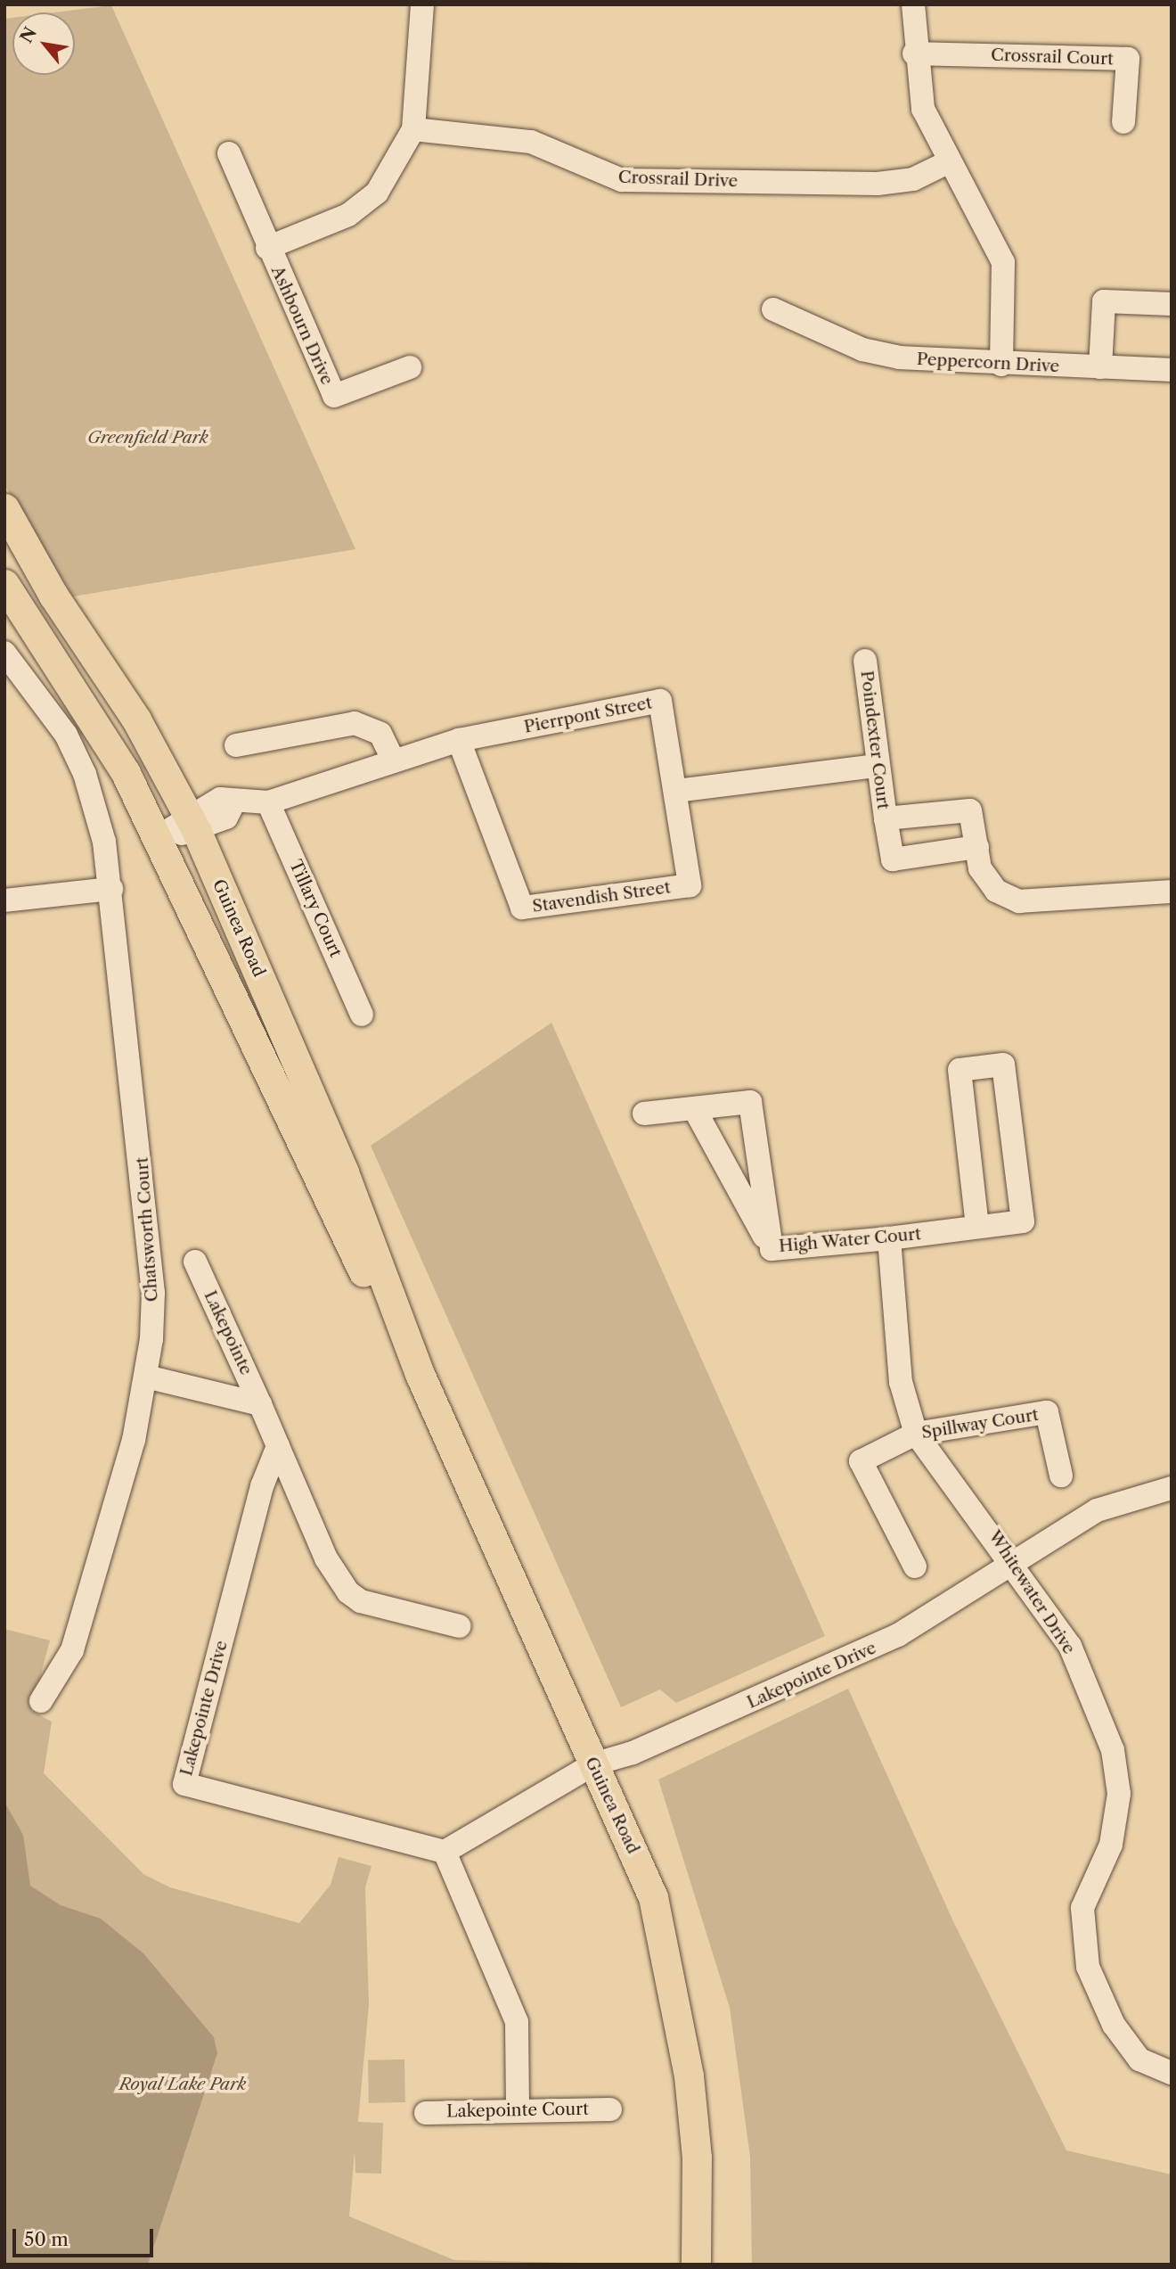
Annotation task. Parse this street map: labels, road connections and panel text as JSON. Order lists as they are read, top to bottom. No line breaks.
{"streets":{"main road":["Guinea Road"],"street":["Crossrail Court","Crossrail Drive","Ashbourn Drive","Peppercorn Drive","Pierrpont Street","Poindexter Court","Stavendish Street","Tillary Court","Chatsworth Court","High Water Court","Lakepointe","Spillway Court","Whitewater Drive","Lakepointe Drive","Lakepointe Court"]},"crossings":[["Crossrail Drive","Ashbourn Drive"],["Pierrpont Street","Stavendish Street"],["Pierrpont Street","Tillary Court"],["Pierrpont Street","Guinea Road"],["Guinea Road","Lakepointe Drive"],["High Water Court","Whitewater Drive"],["Spillway Court","Whitewater Drive"],["Whitewater Drive","Lakepointe Drive"]],"parks":["Greenfield Park","Royal Lake Park"],"scale_bar":"50 m","north":"top left"}
